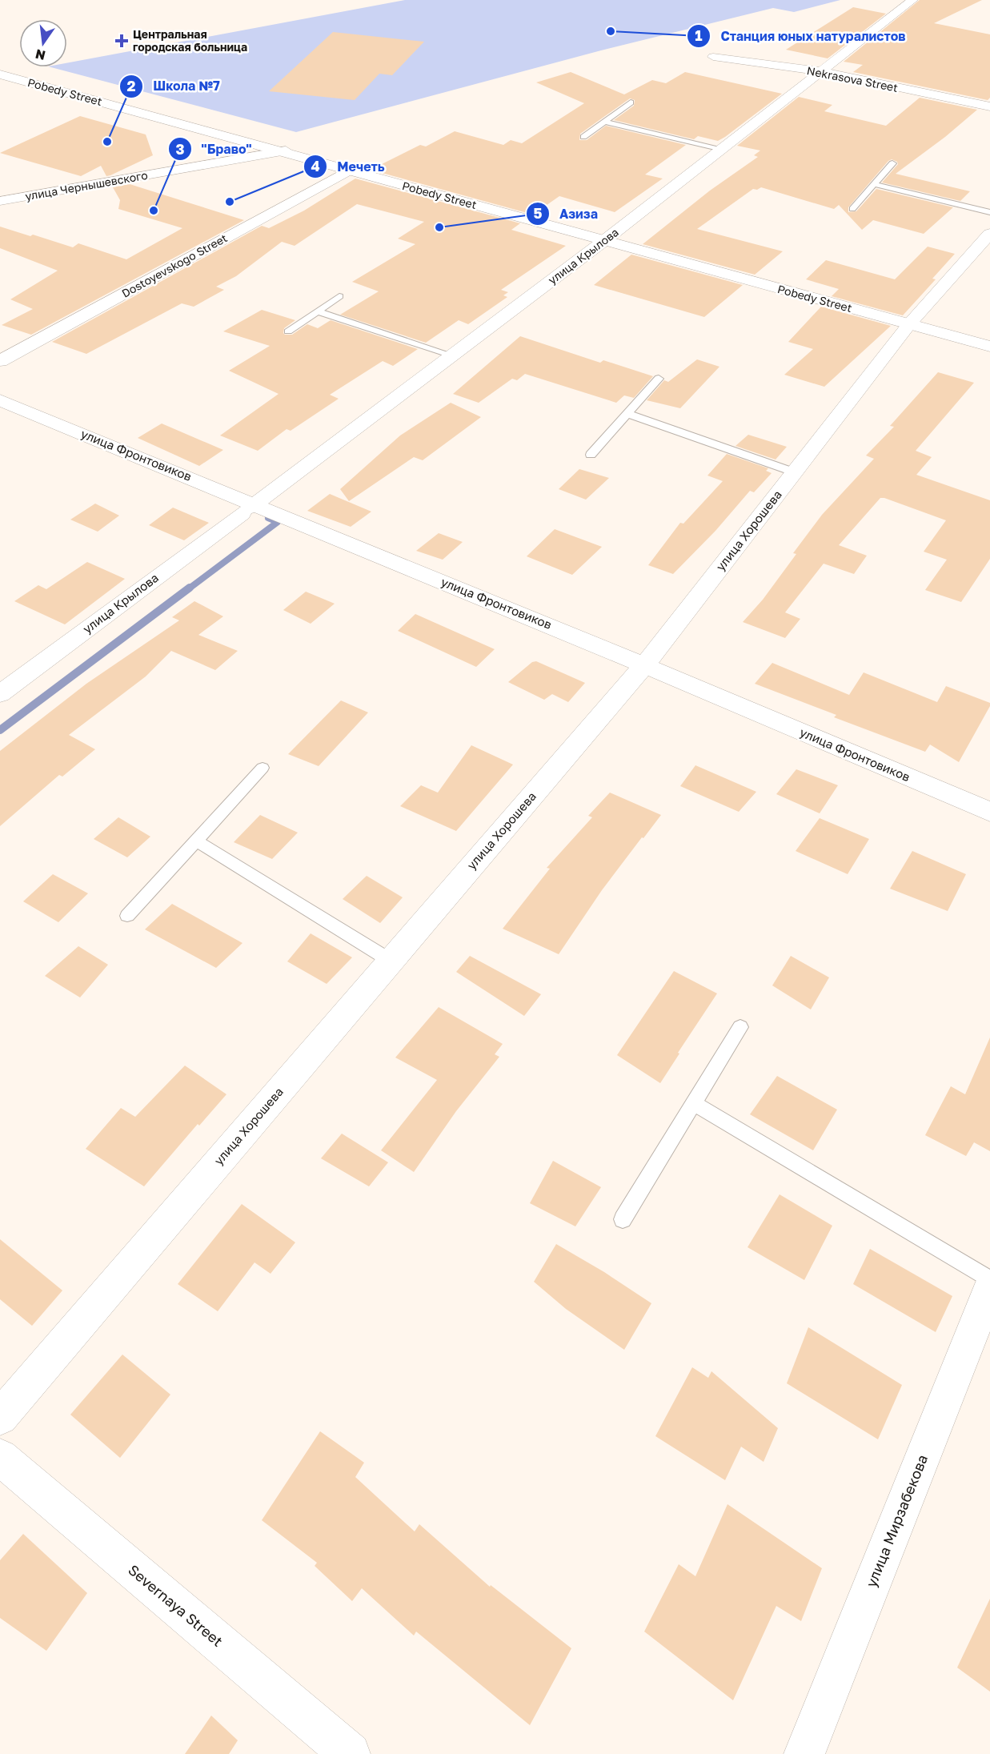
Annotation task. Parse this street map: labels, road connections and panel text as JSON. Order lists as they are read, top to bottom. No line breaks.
{"streets":{"street":["Nekrasova Street","Pobedy Street","улица Чернышевского","улица Крылова","Dostoyevskogo Street","улица Фронтовиков","улица Хорошева","улица Мирзабекова","Severnaya Street"]},"crossings":[["Nekrasova Street","улица Крылова"],["Pobedy Street","улица Чернышевского"],["Pobedy Street","улица Крылова"],["Pobedy Street","Dostoyevskogo Street"],["Pobedy Street","улица Хорошева"],["улица Крылова","улица Фронтовиков"],["улица Фронтовиков","улица Хорошева"]],"places":{"other":["Станция юных натуралистов","Школа №7","Мечеть","\"Браво\"","Азиза"],"health":["Центральная городская больница"]},"north":"bottom"}
